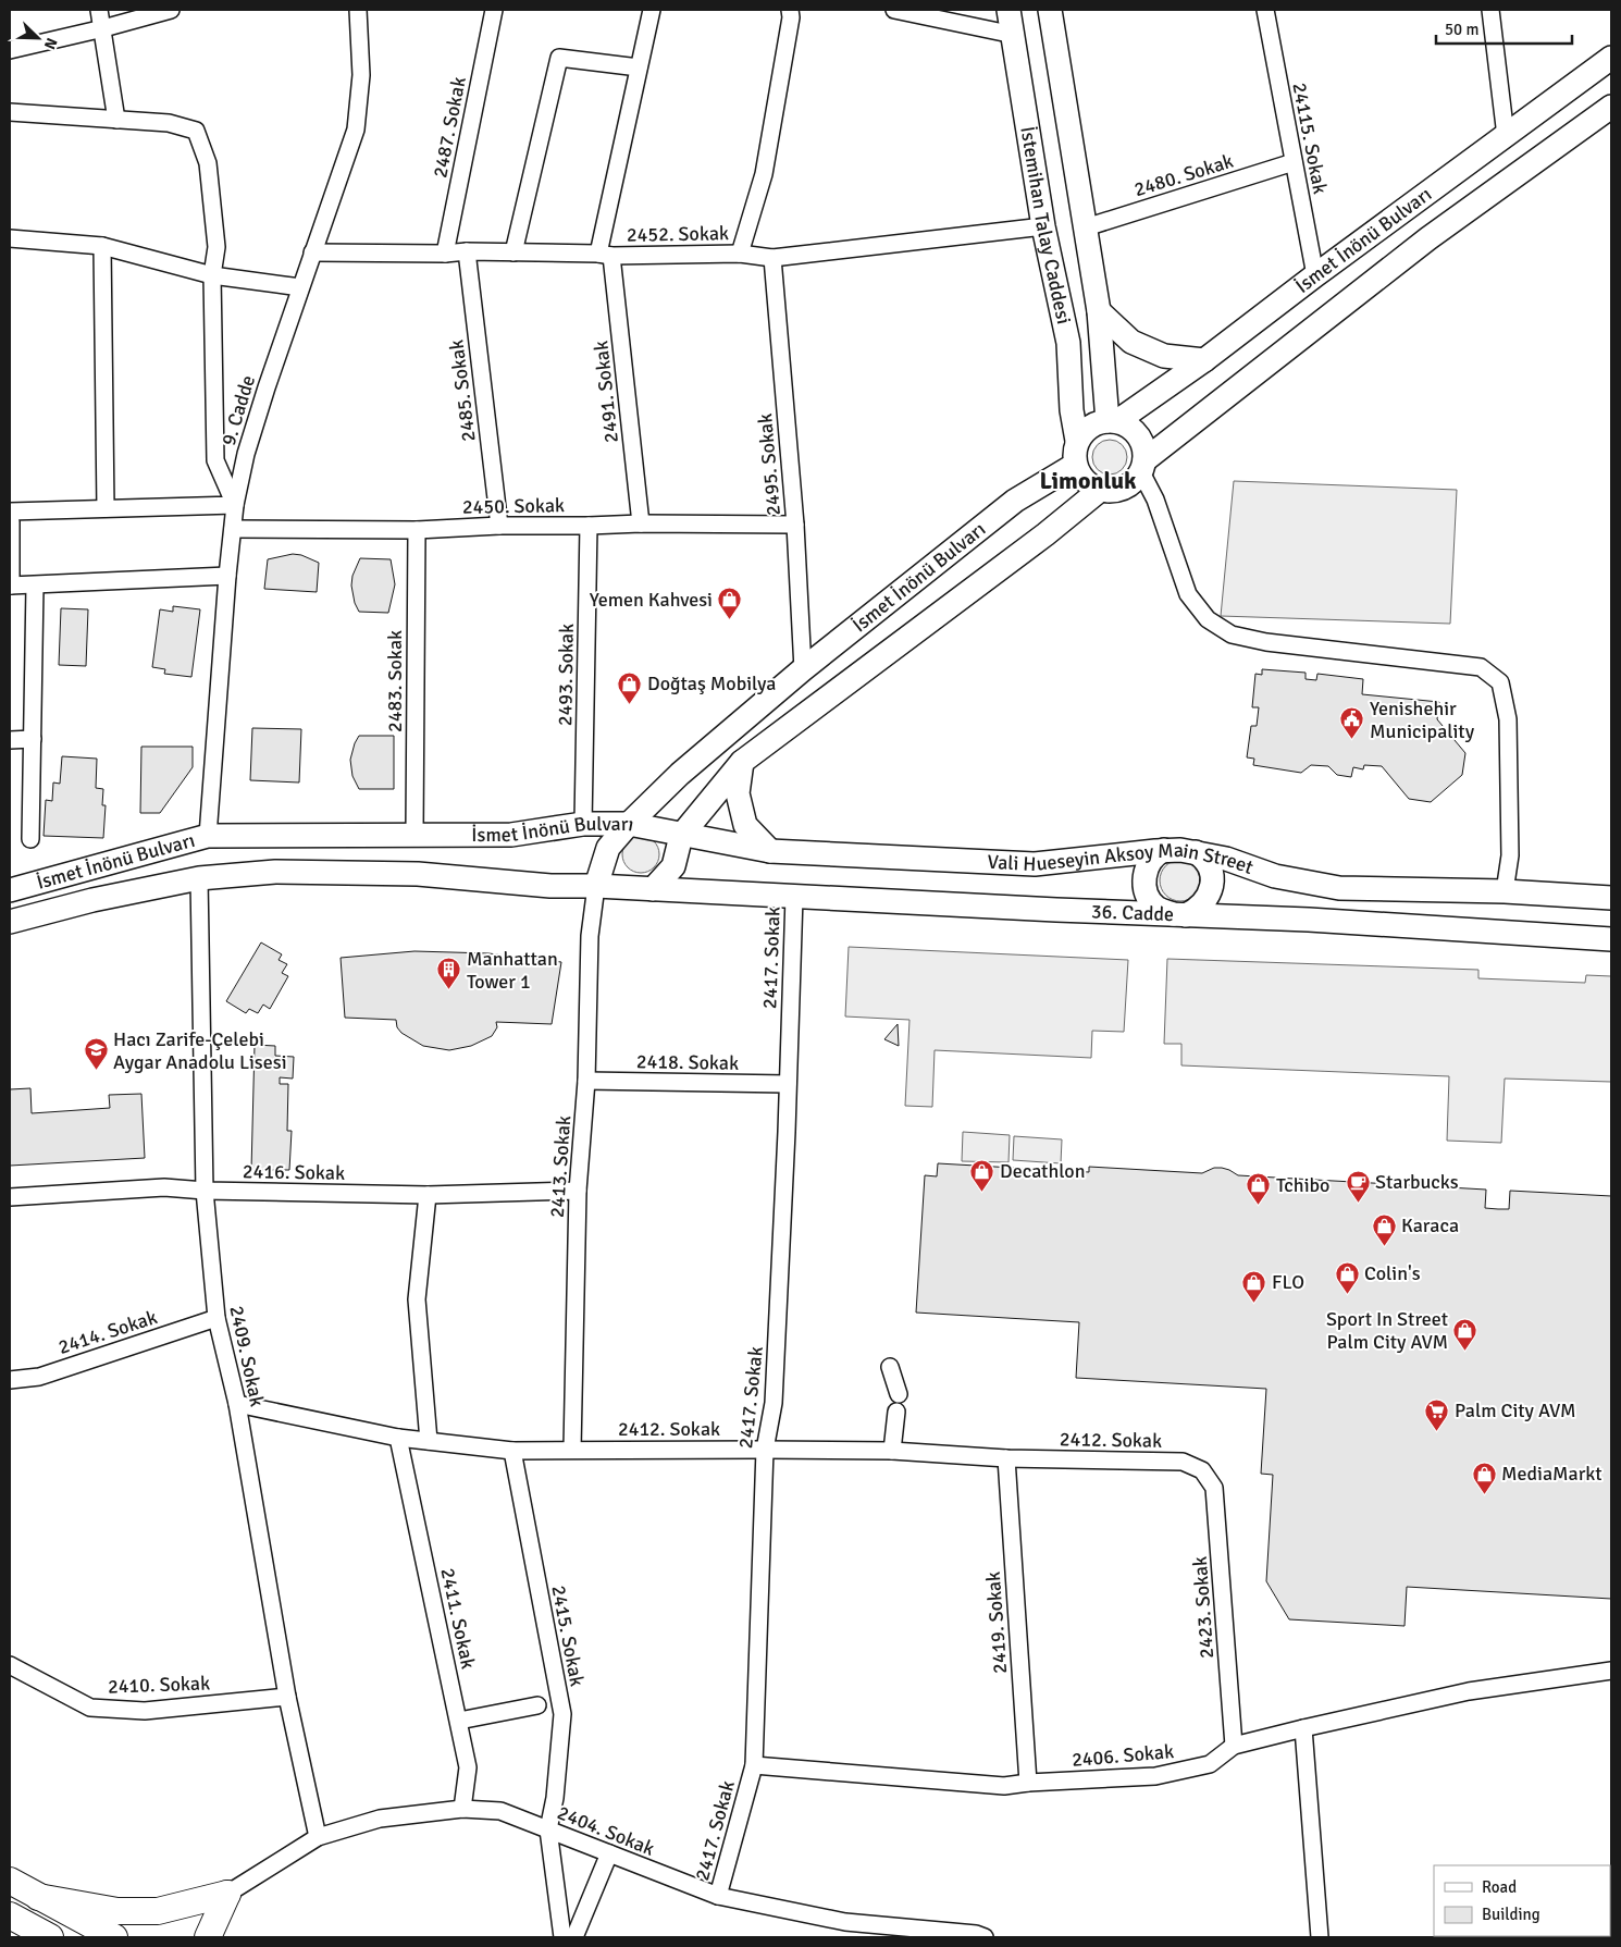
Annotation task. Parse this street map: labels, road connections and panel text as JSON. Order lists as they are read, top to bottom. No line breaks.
{"streets":{"main road":["İstemihan Talay Caddesi","İsmet İnönü Bulvarı","Vali Hueseyin Aksoy Main Street","36. Cadde"],"street":["2487. Sokak","24115. Sokak","2480. Sokak","2452. Sokak","2485. Sokak","2491. Sokak","9. Cadde","2495. Sokak","2450. Sokak","2493. Sokak","2483. Sokak","2417. Sokak","2418. Sokak","2413. Sokak","2416. Sokak","2414. Sokak","2409. Sokak","2412. Sokak","2423. Sokak","2411. Sokak","2419. Sokak","2415. Sokak","2410. Sokak","2406. Sokak","2404. Sokak"]},"crossings":[["2487. Sokak","2452. Sokak"],["24115. Sokak","2480. Sokak"],["24115. Sokak","İsmet İnönü Bulvarı"],["2480. Sokak","İstemihan Talay Caddesi"],["İstemihan Talay Caddesi","2452. Sokak"],["İstemihan Talay Caddesi","İsmet İnönü Bulvarı"],["2452. Sokak","2485. Sokak"],["2452. Sokak","2491. Sokak"],["2452. Sokak","9. Cadde"],["2452. Sokak","2495. Sokak"],["İsmet İnönü Bulvarı","9. Cadde"],["İsmet İnönü Bulvarı","2495. Sokak"],["İsmet İnönü Bulvarı","2493. Sokak"],["İsmet İnönü Bulvarı","2483. Sokak"],["İsmet İnönü Bulvarı","Vali Hueseyin Aksoy Main Street"],["İsmet İnönü Bulvarı","36. Cadde"],["İsmet İnönü Bulvarı","2413. Sokak"],["İsmet İnönü Bulvarı","2409. Sokak"],["2485. Sokak","2450. Sokak"],["2491. Sokak","2450. Sokak"],["9. Cadde","2450. Sokak"],["2495. Sokak","2450. Sokak"],["2450. Sokak","2493. Sokak"],["2450. Sokak","2483. Sokak"],["Vali Hueseyin Aksoy Main Street","36. Cadde"],["36. Cadde","2417. Sokak"],["2417. Sokak","2418. Sokak"],["2417. Sokak","2412. Sokak"],["2417. Sokak","2406. Sokak"],["2417. Sokak","2404. Sokak"],["2418. Sokak","2413. Sokak"],["2413. Sokak","2416. Sokak"],["2413. Sokak","2412. Sokak"],["2416. Sokak","2409. Sokak"],["2414. Sokak","2409. Sokak"],["2409. Sokak","2412. Sokak"],["2409. Sokak","2410. Sokak"],["2409. Sokak","2404. Sokak"],["2412. Sokak","2423. Sokak"],["2412. Sokak","2411. Sokak"],["2412. Sokak","2419. Sokak"],["2412. Sokak","2415. Sokak"],["2423. Sokak","2406. Sokak"],["2411. Sokak","2404. Sokak"],["2419. Sokak","2406. Sokak"],["2415. Sokak","2404. Sokak"]],"districts":["Limonluk"],"places":{"shop":["Yemen Kahvesi","Doğtaş Mobilya","Decathlon","Tchibo","Karaca","Colin's","FLO","Sport In Street Palm City AVM","MediaMarkt"],"public building":["Yenishehir Municipality"],"building":["Manhattan Tower 1"],"school or university":["Hacı Zarife-Çelebi Aygar Anadolu Lisesi"],"cafe":["Starbucks"],"supermarket":["Palm City AVM"]},"legend":["Road","Building"],"scale_bar":"50 m","north":"bottom right"}
